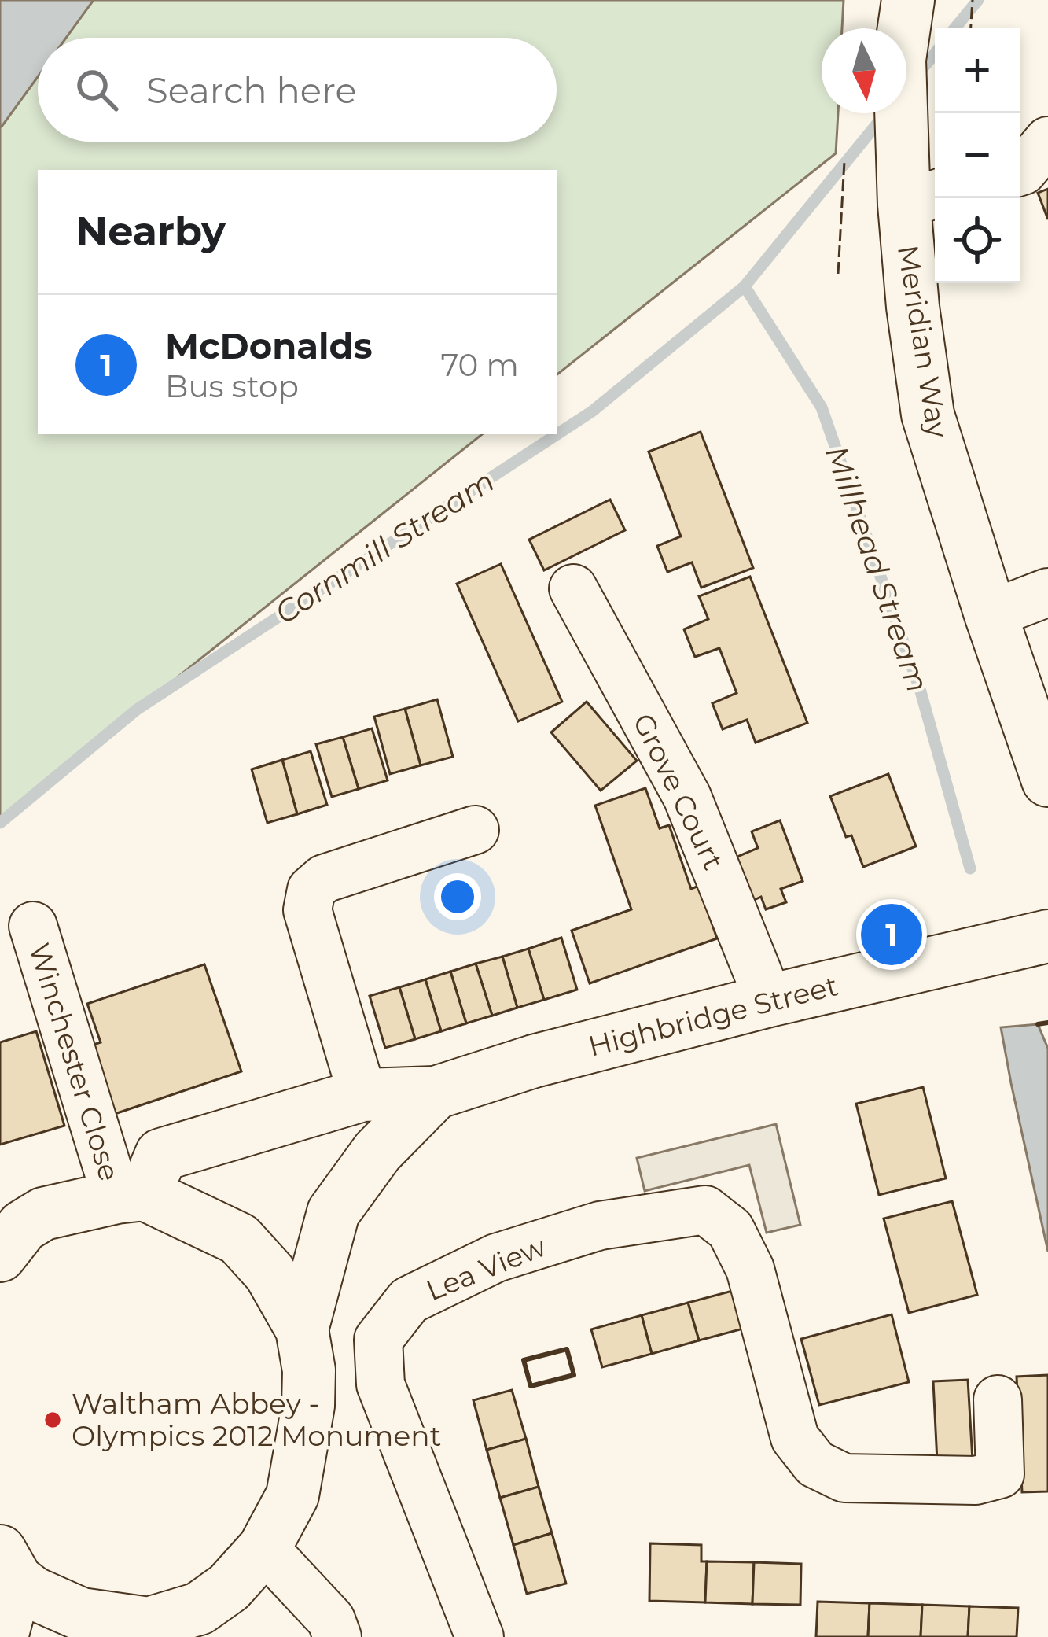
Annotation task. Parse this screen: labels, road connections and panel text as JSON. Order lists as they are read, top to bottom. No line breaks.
{"streets":{"main road":["Meridian Way","Highbridge Street"],"street":["Grove Court","Winchester Close","Lea View"]},"crossings":[["Grove Court","Highbridge Street"],["Highbridge Street","Winchester Close"]],"water":["Cornmill Stream","Millhead Stream"],"places":["Waltham Abbey - Olympics 2012 Monument"],"north":"bottom","page":{"map_buttons":["+","−"],"search":"Search here","heading":"Nearby","list":[{"mark":"1","name":"McDonalds","note":"Bus stop","value":"70 m"}],"pins":"1"}}
